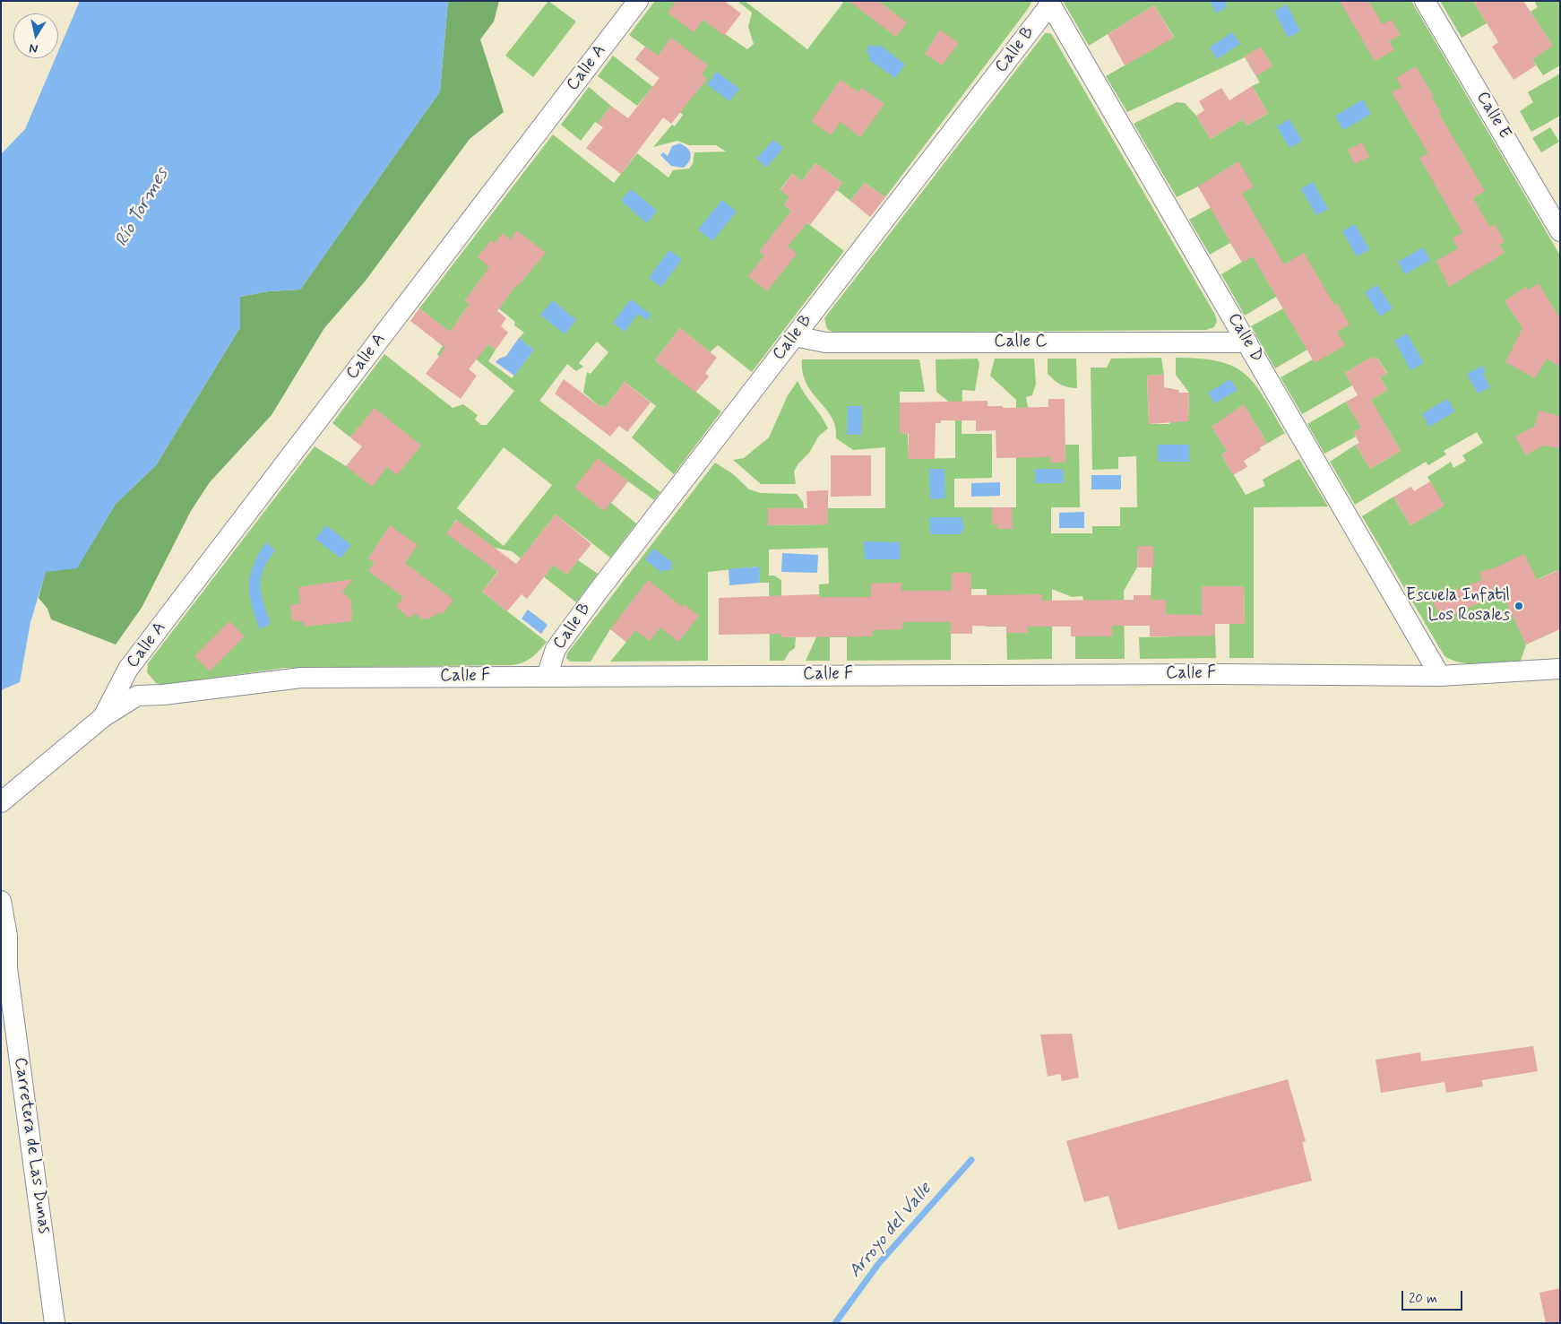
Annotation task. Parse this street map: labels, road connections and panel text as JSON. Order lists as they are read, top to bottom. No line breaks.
{"streets":{"street":["Calle B","Calle A","Calle E","Calle D","Calle C","Calle F","Carretera de Las Dunas"]},"crossings":[["Calle B","Calle D"],["Calle B","Calle C"],["Calle B","Calle F"],["Calle A","Calle F"],["Calle D","Calle C"],["Calle D","Calle F"]],"water":["Río Tormes","Arroyo del Valle"],"places":["Escuela Infatil Los Rosales"],"scale_bar":"20 m","north":"bottom"}
